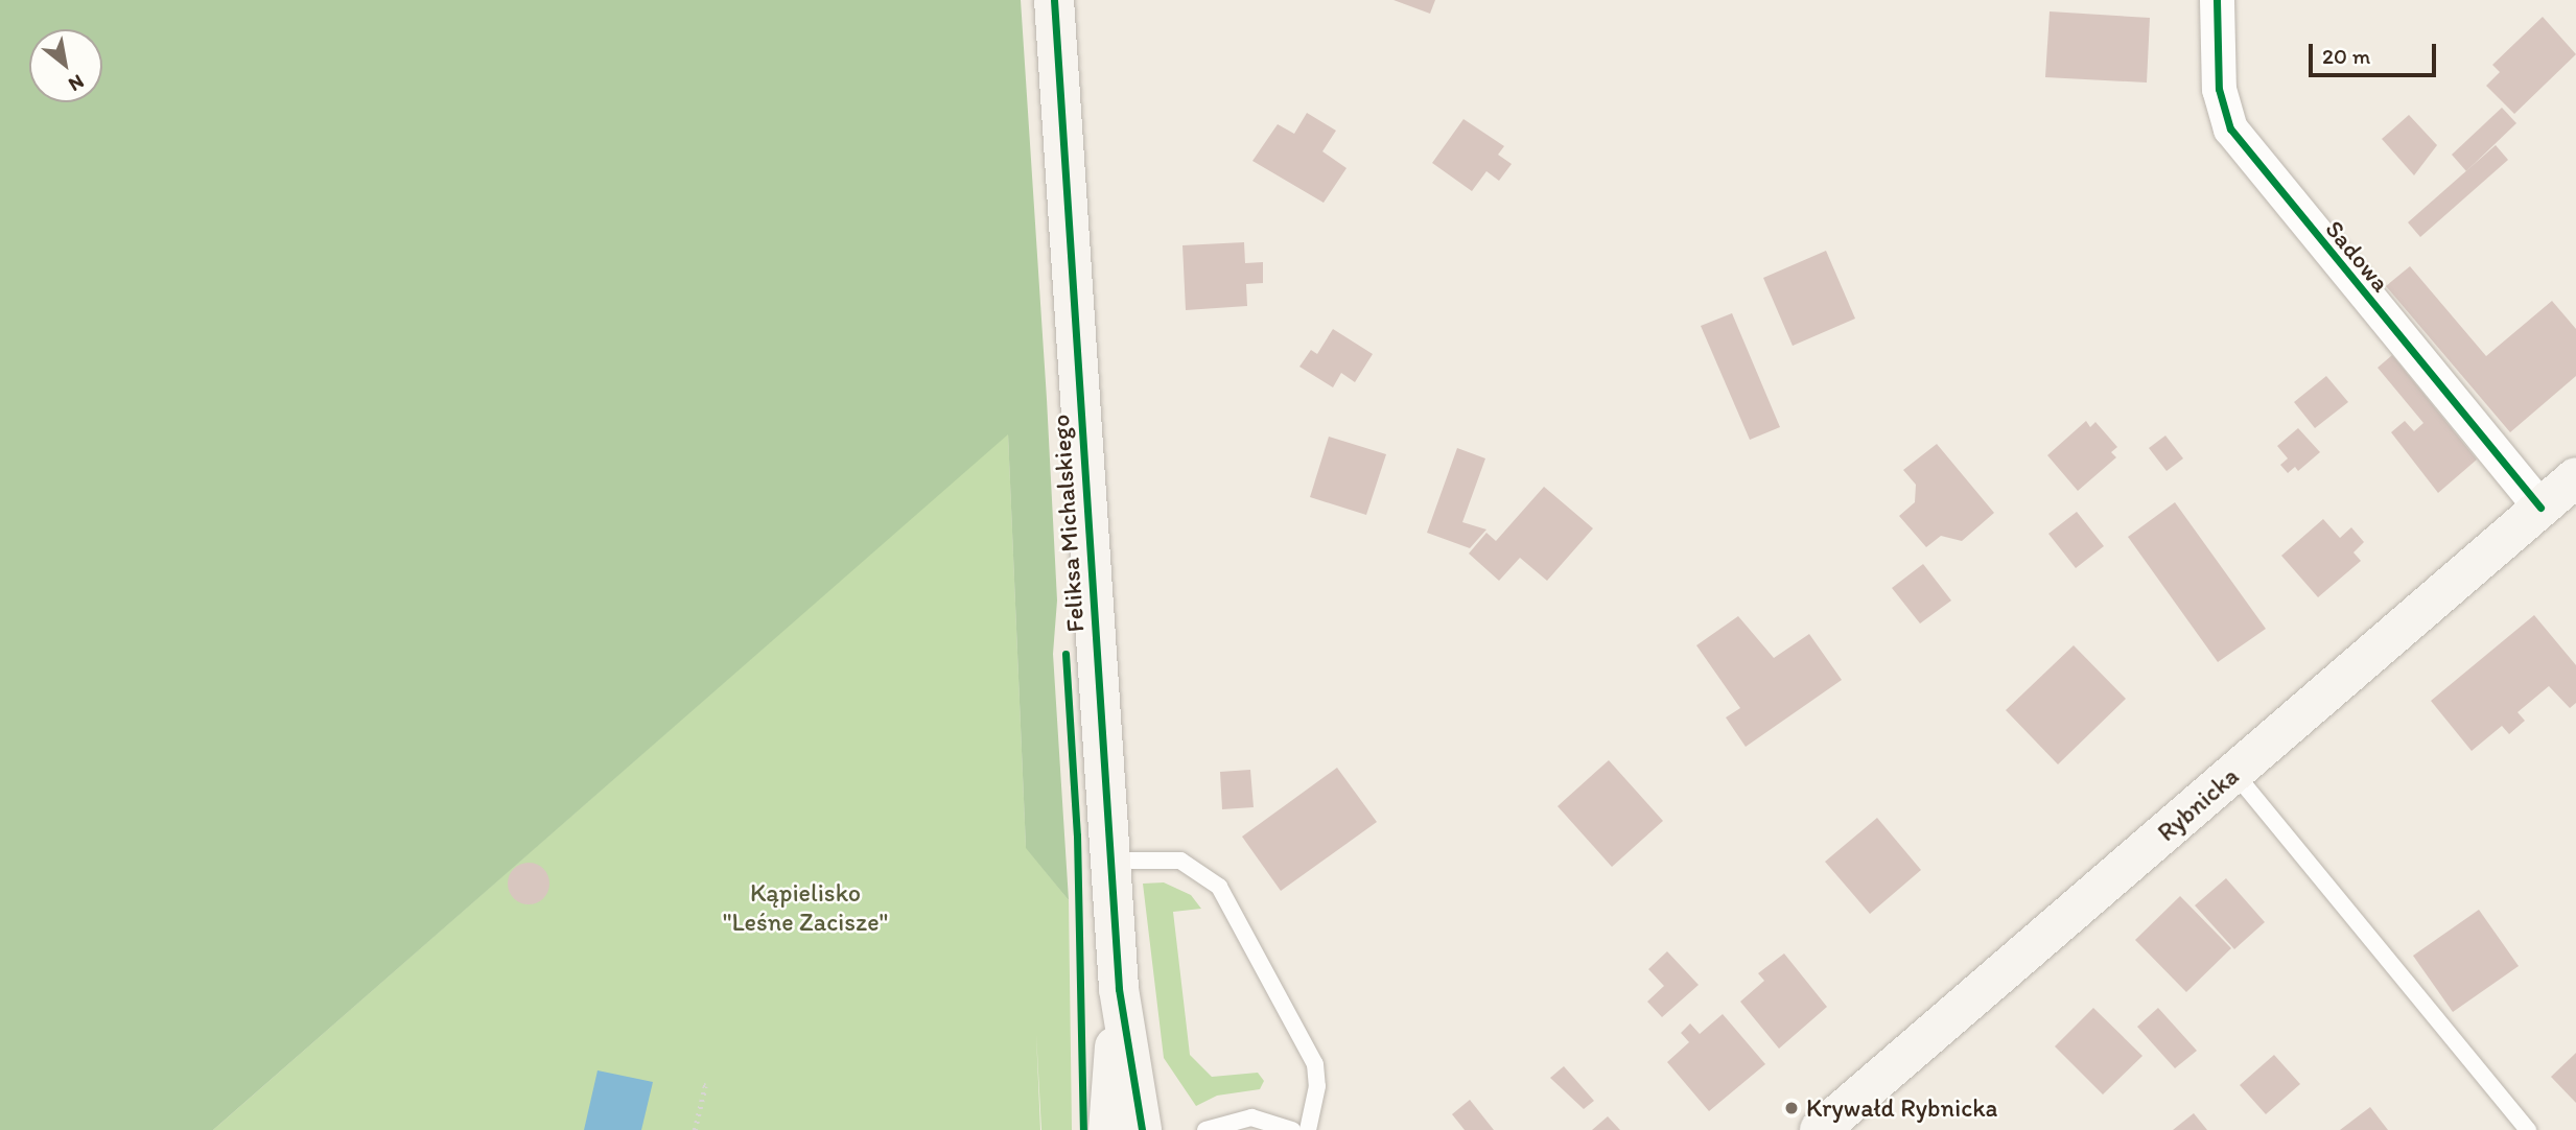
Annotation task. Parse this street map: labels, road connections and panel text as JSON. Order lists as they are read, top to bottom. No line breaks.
{"streets":{"street":["Sadowa","Feliksa Michalskiego","Rybnicka"]},"crossings":[["Sadowa","Rybnicka"]],"parks":["Kąpielisko \"Leśne Zacisze\""],"places":["Krywałd Rybnicka"],"scale_bar":"20 m","north":"bottom right"}
